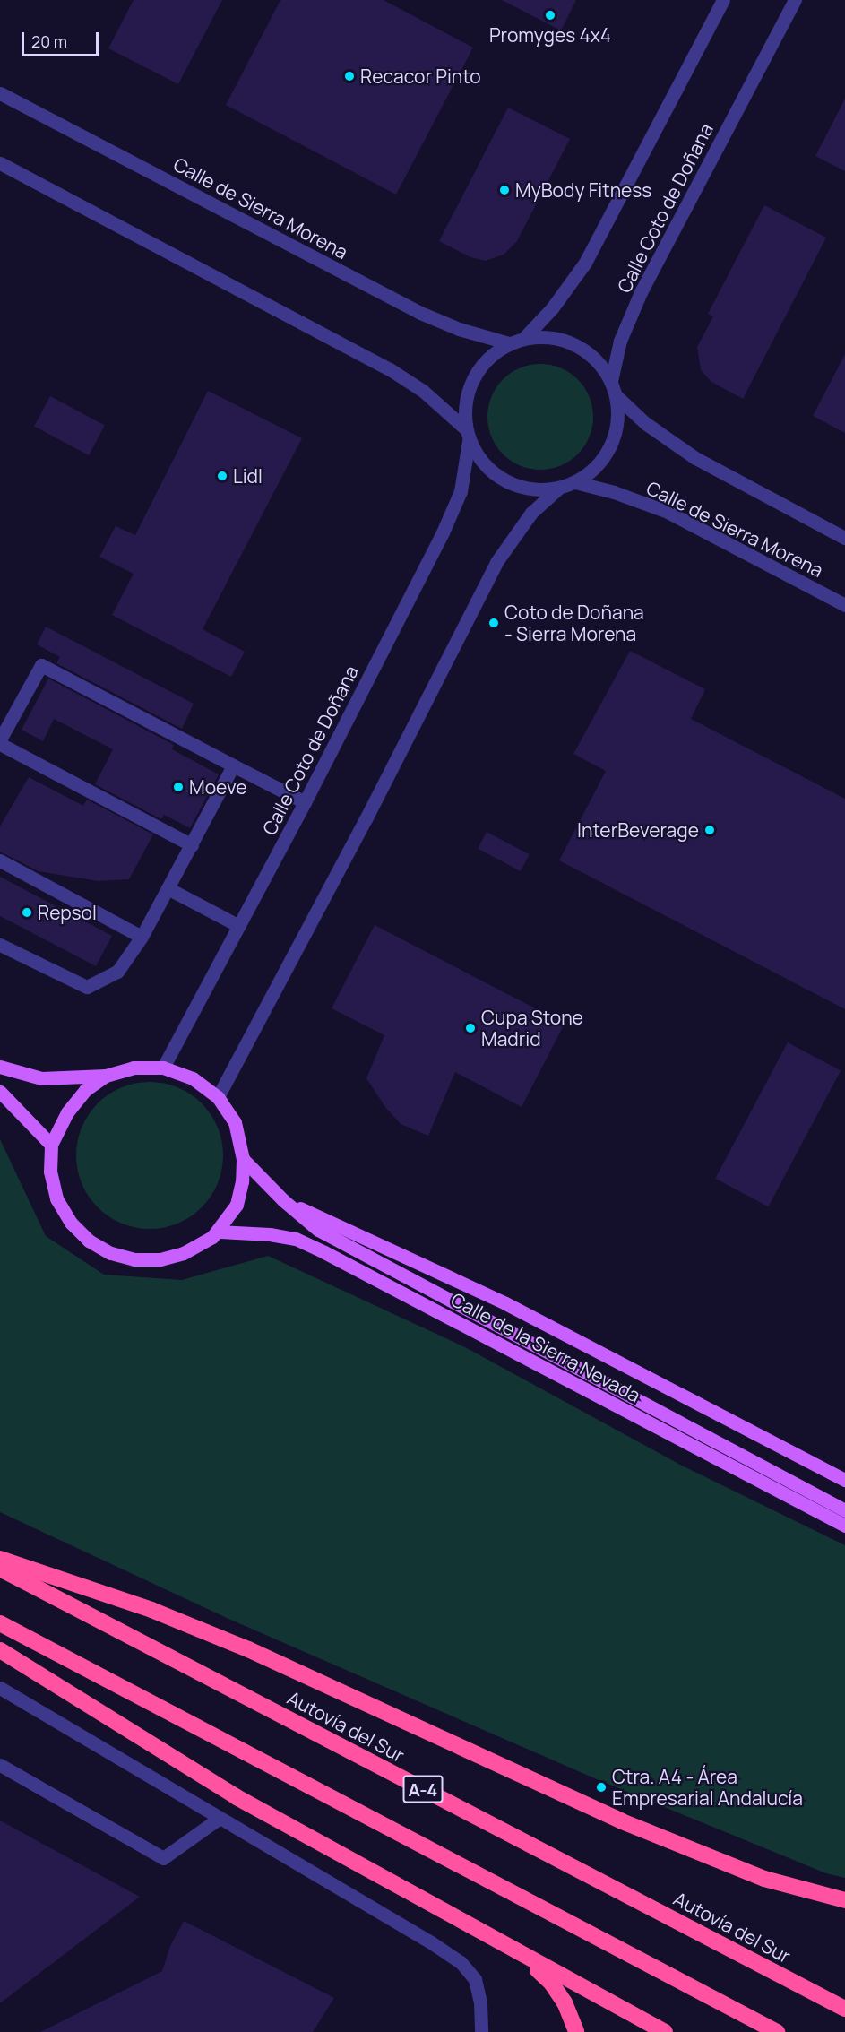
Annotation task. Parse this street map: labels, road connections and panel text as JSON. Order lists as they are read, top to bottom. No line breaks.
{"streets":{"highway":["Autovía del Sur","A-4"],"main road":["Calle de la Sierra Nevada"],"street":["Calle de Sierra Morena","Calle Coto de Doñana"]},"crossings":[["Calle de Sierra Morena","Calle Coto de Doñana"]],"places":["Promyges 4x4","Recacor Pinto","MyBody Fitness","Lidl","Coto de Doñana - Sierra Morena","Moeve","InterBeverage","Repsol","Cupa Stone Madrid","Ctra. A4 - Área Empresarial Andalucía"],"scale_bar":"20 m"}
